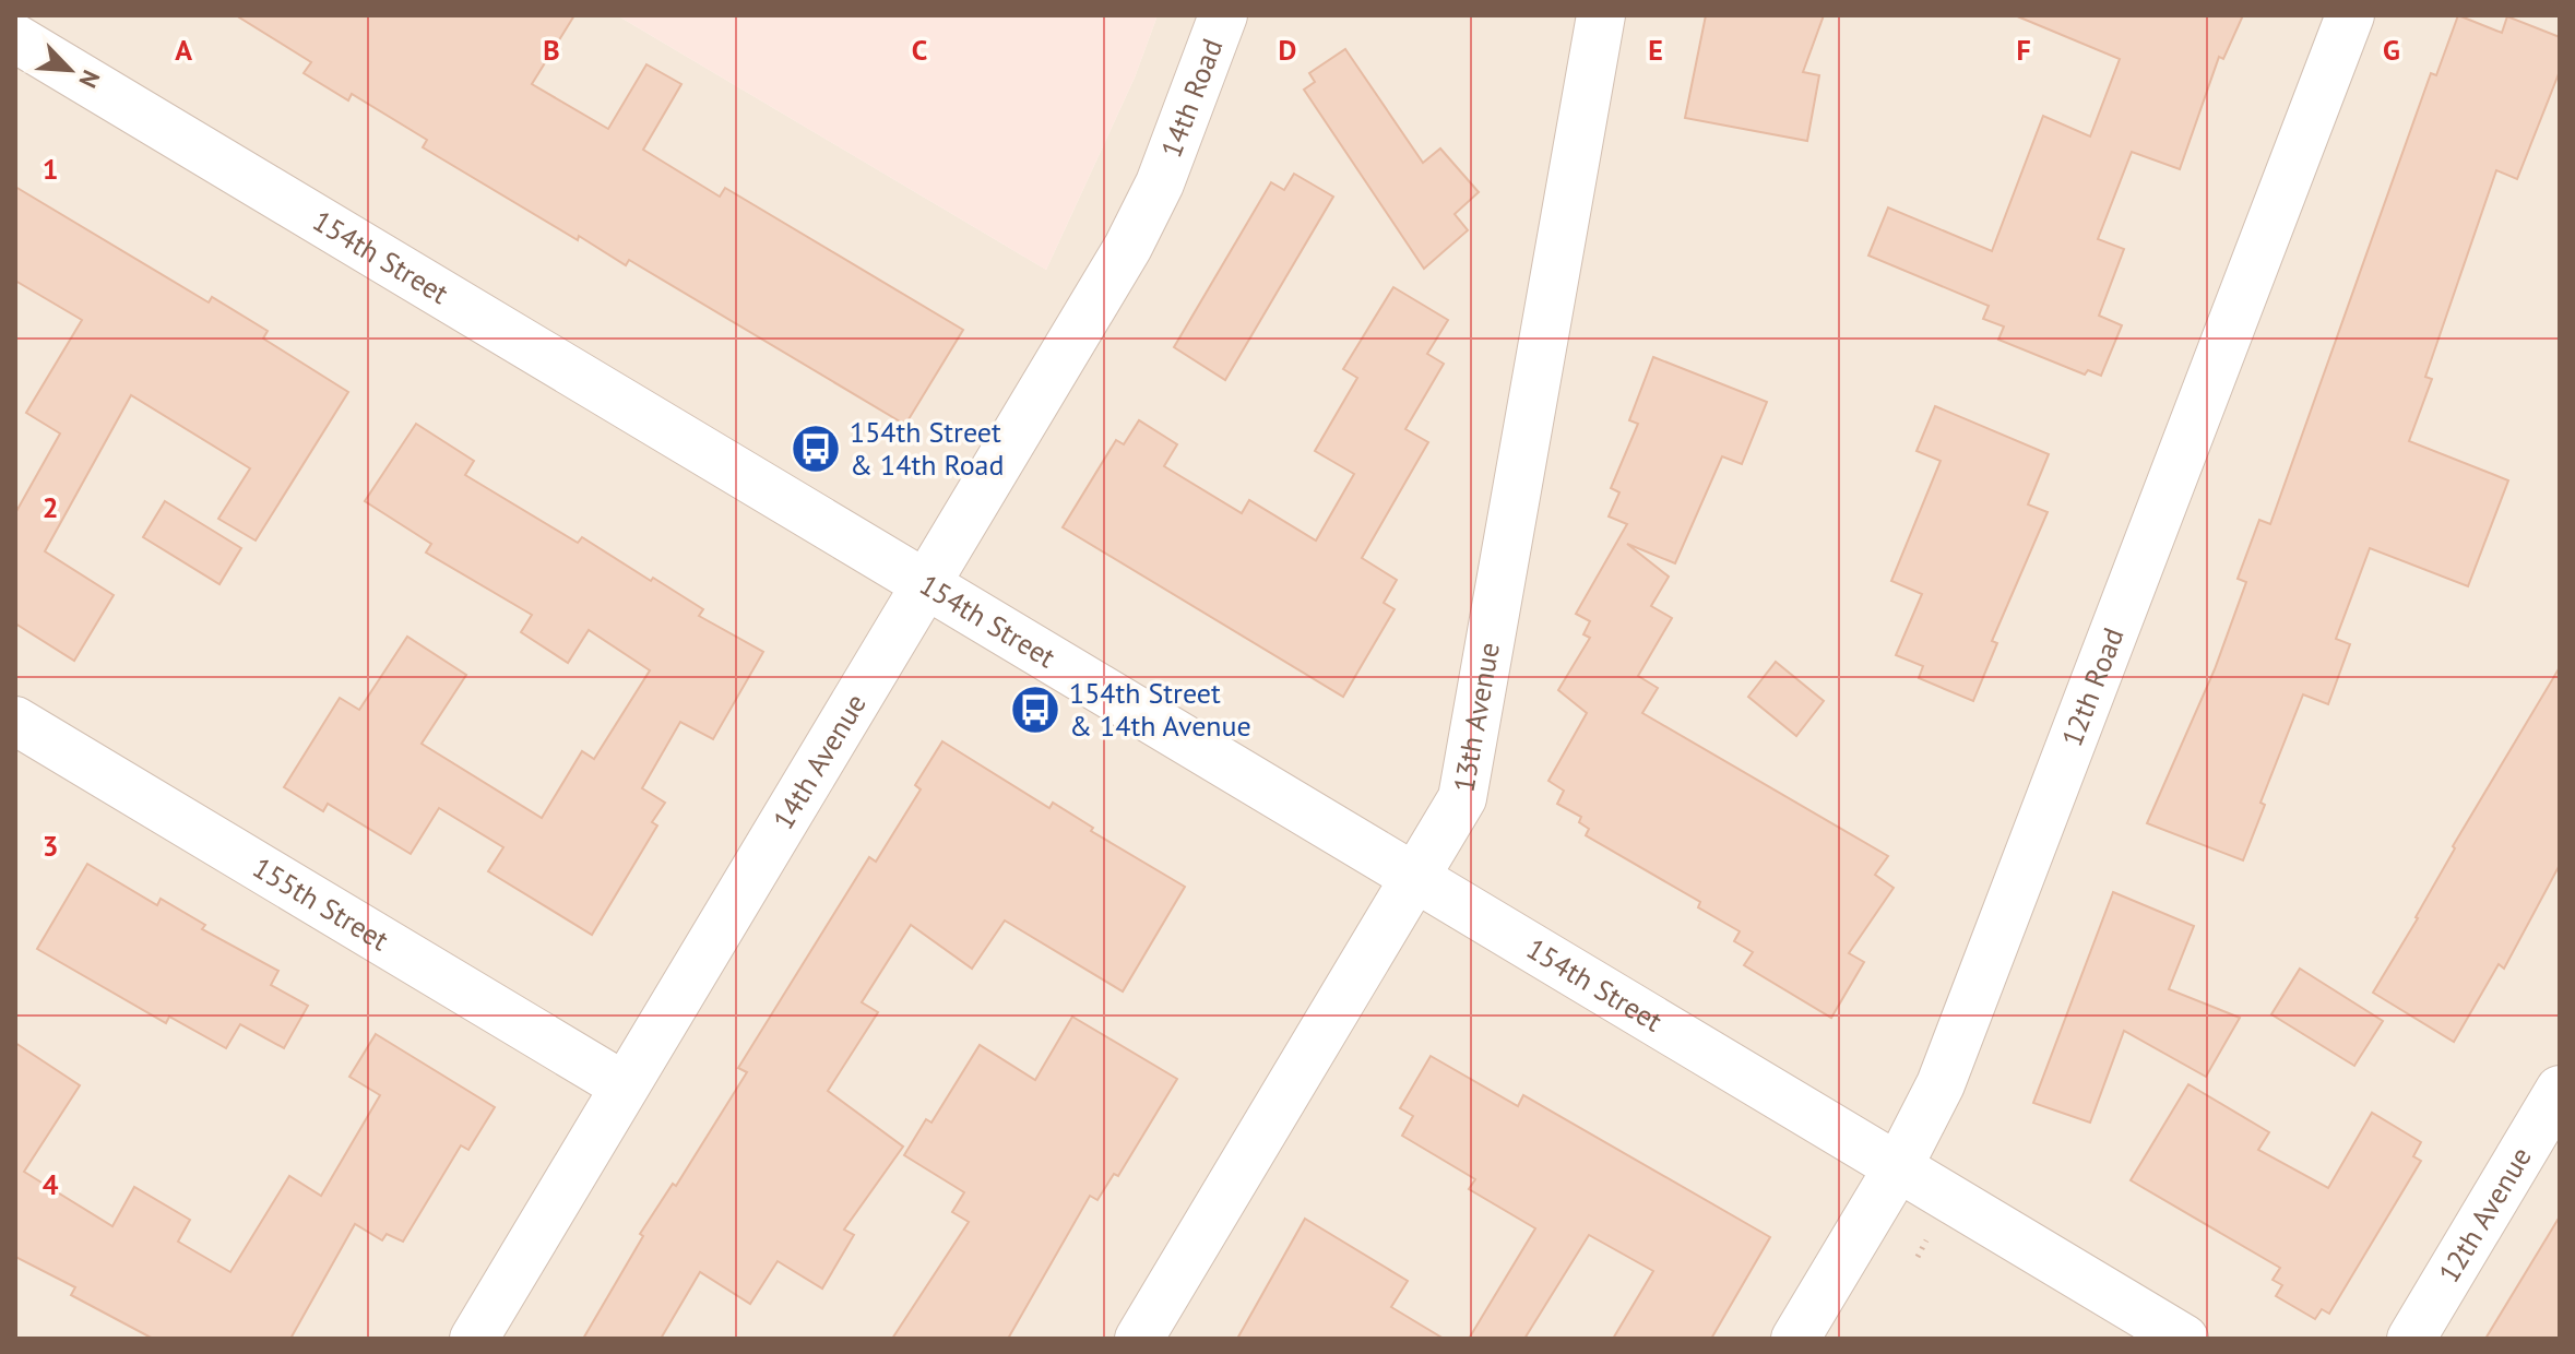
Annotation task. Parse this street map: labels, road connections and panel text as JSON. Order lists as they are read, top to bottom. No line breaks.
{"streets":{"street":["14th Road","154th Street","12th Road","13th Avenue","14th Avenue","155th Street","12th Avenue"]},"crossings":[["14th Road","14th Avenue"],["154th Street","12th Road"],["154th Street","13th Avenue"],["154th Street","14th Avenue"],["14th Avenue","155th Street"]],"places":{"bus stop":["154th Street & 14th Road","154th Street & 14th Avenue"]},"north":"bottom right","grid":{"columns":["A","B","C","D","E","F","G"],"rows":["1","2","3","4"]}}
